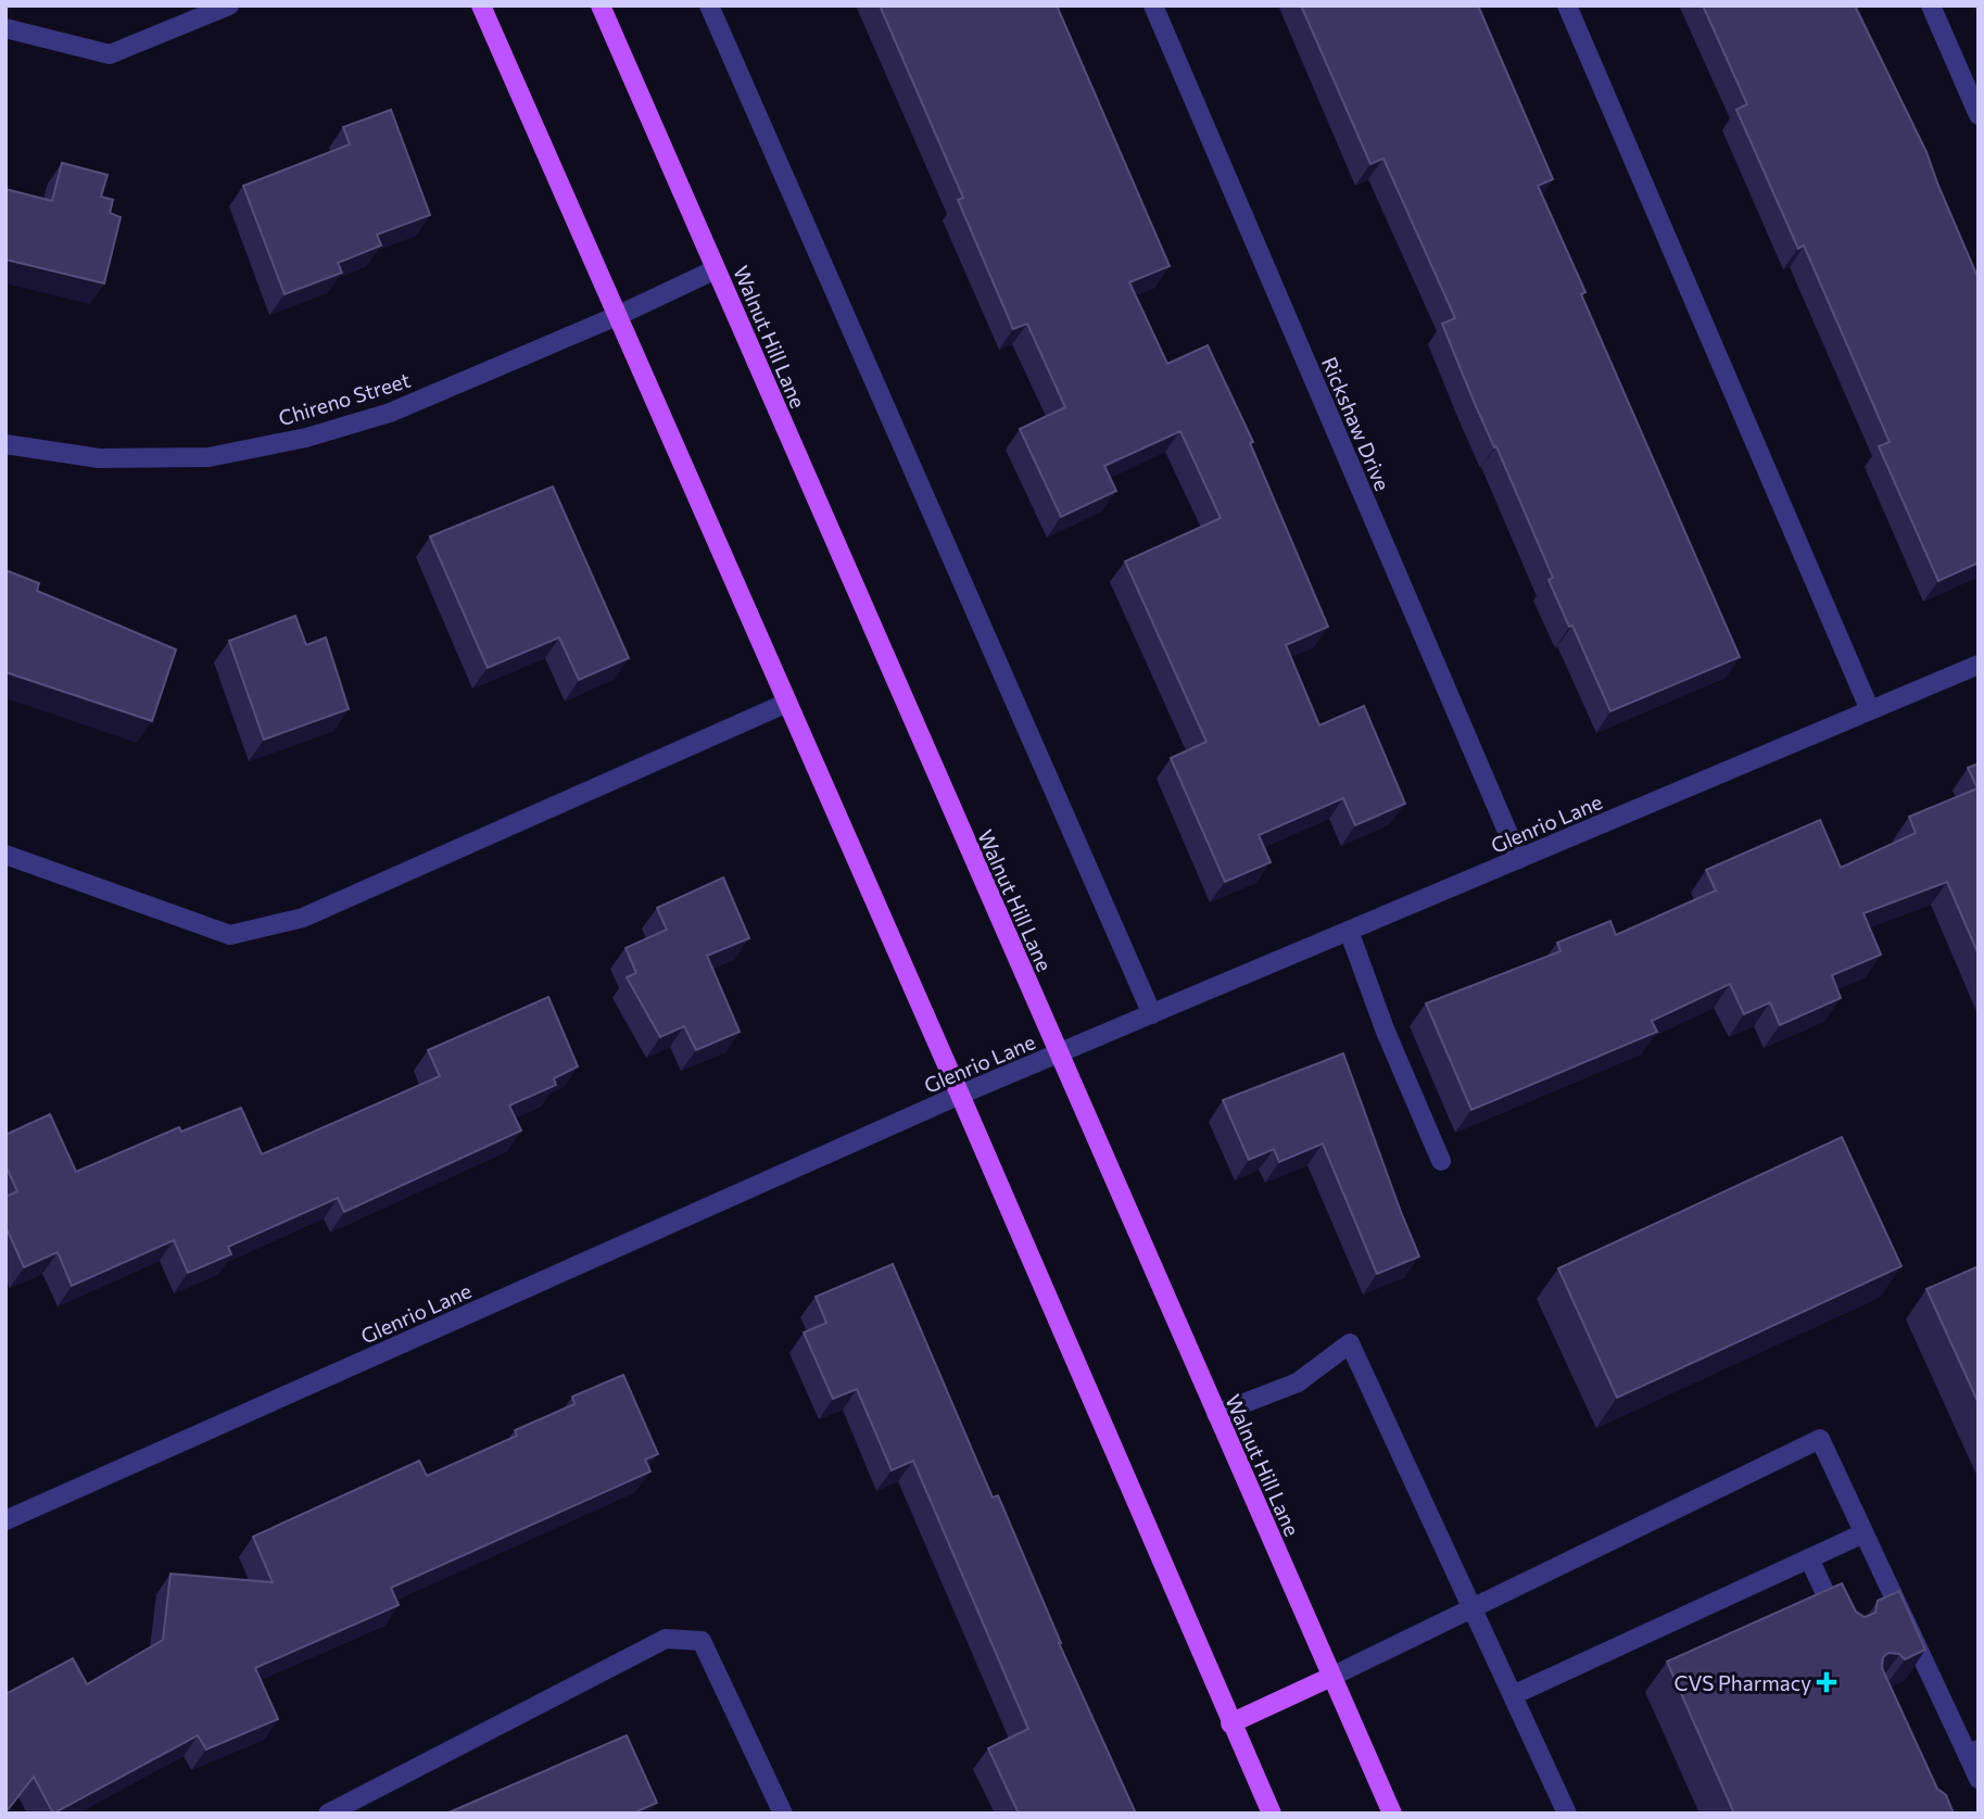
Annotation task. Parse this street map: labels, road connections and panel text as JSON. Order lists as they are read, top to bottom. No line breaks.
{"streets":{"main road":["Walnut Hill Lane"],"street":["Chireno Street","Rickshaw Drive","Glenrio Lane"]},"crossings":[["Walnut Hill Lane","Chireno Street"],["Walnut Hill Lane","Glenrio Lane"],["Rickshaw Drive","Glenrio Lane"]],"places":{"health":["CVS Pharmacy"]}}
